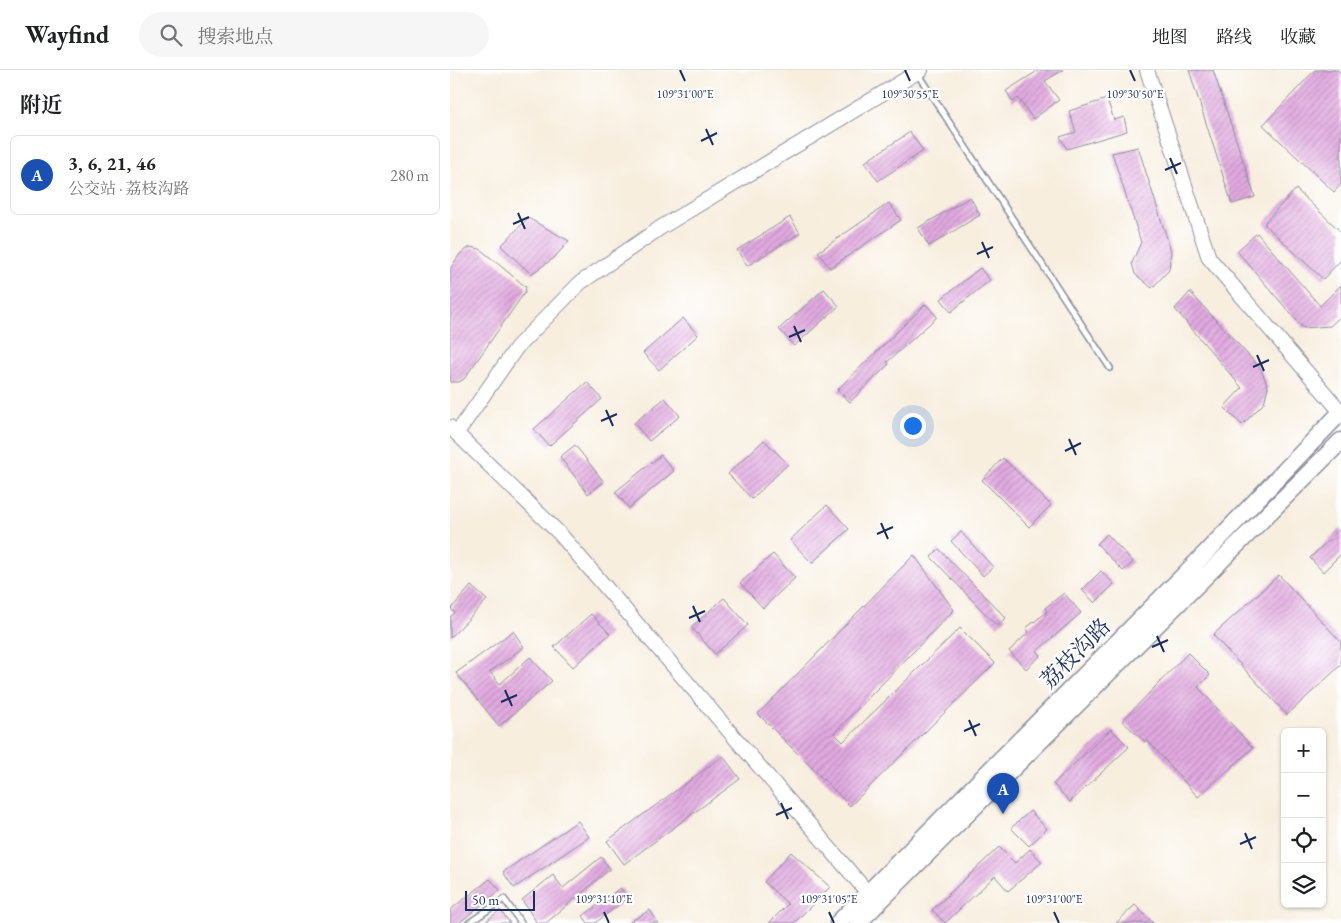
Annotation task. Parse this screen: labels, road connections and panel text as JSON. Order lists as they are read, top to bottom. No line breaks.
{"streets":{"main road":["荔枝沟路"]},"scale_bar":"50 m","page":{"header":"Wayfind","search":"搜索地点","nav":["地图","路线","收藏"],"heading":"附近","list":[{"mark":"A","name":"3, 6, 21, 46","note":"公交站 · 荔枝沟路","value":"280 m"}],"map_buttons":["+","−"],"pins":"A","scale":"50 m"},"coordinates":["109°31'00\"E","109°30'55\"E","109°30'50\"E","109°31'10\"E","109°31'05\"E"]}
